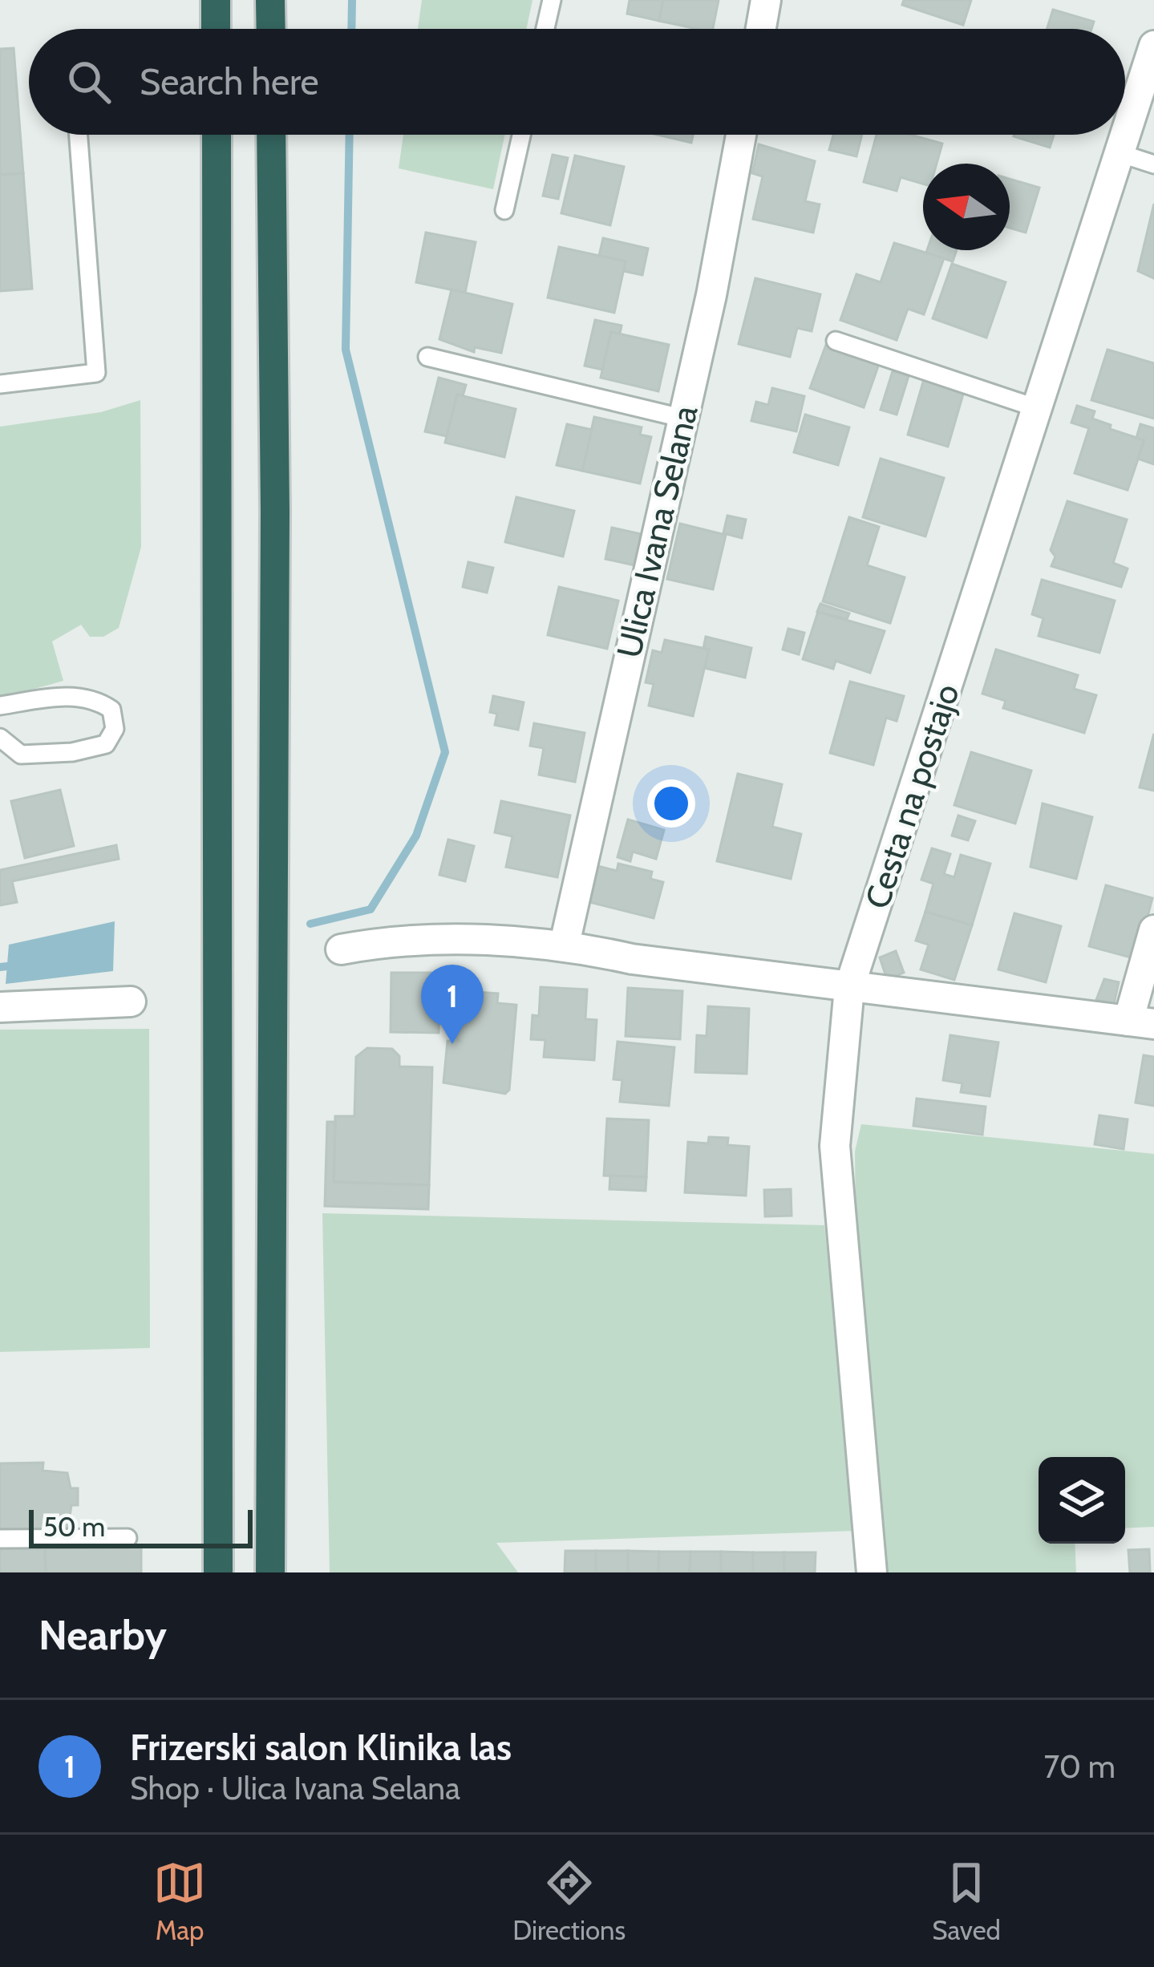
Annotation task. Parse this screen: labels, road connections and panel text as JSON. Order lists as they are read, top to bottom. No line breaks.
{"streets":{"street":["Ulica Ivana Selana","Cesta na postajo"]},"scale_bar":"50 m","north":"left","page":{"search":"Search here","pins":"1","scale":"50 m","heading":"Nearby","list":[{"mark":"1","name":"Frizerski salon Klinika las","note":"Shop · Ulica Ivana Selana","value":"70 m"}],"nav":["Map","Directions","Saved"]}}
